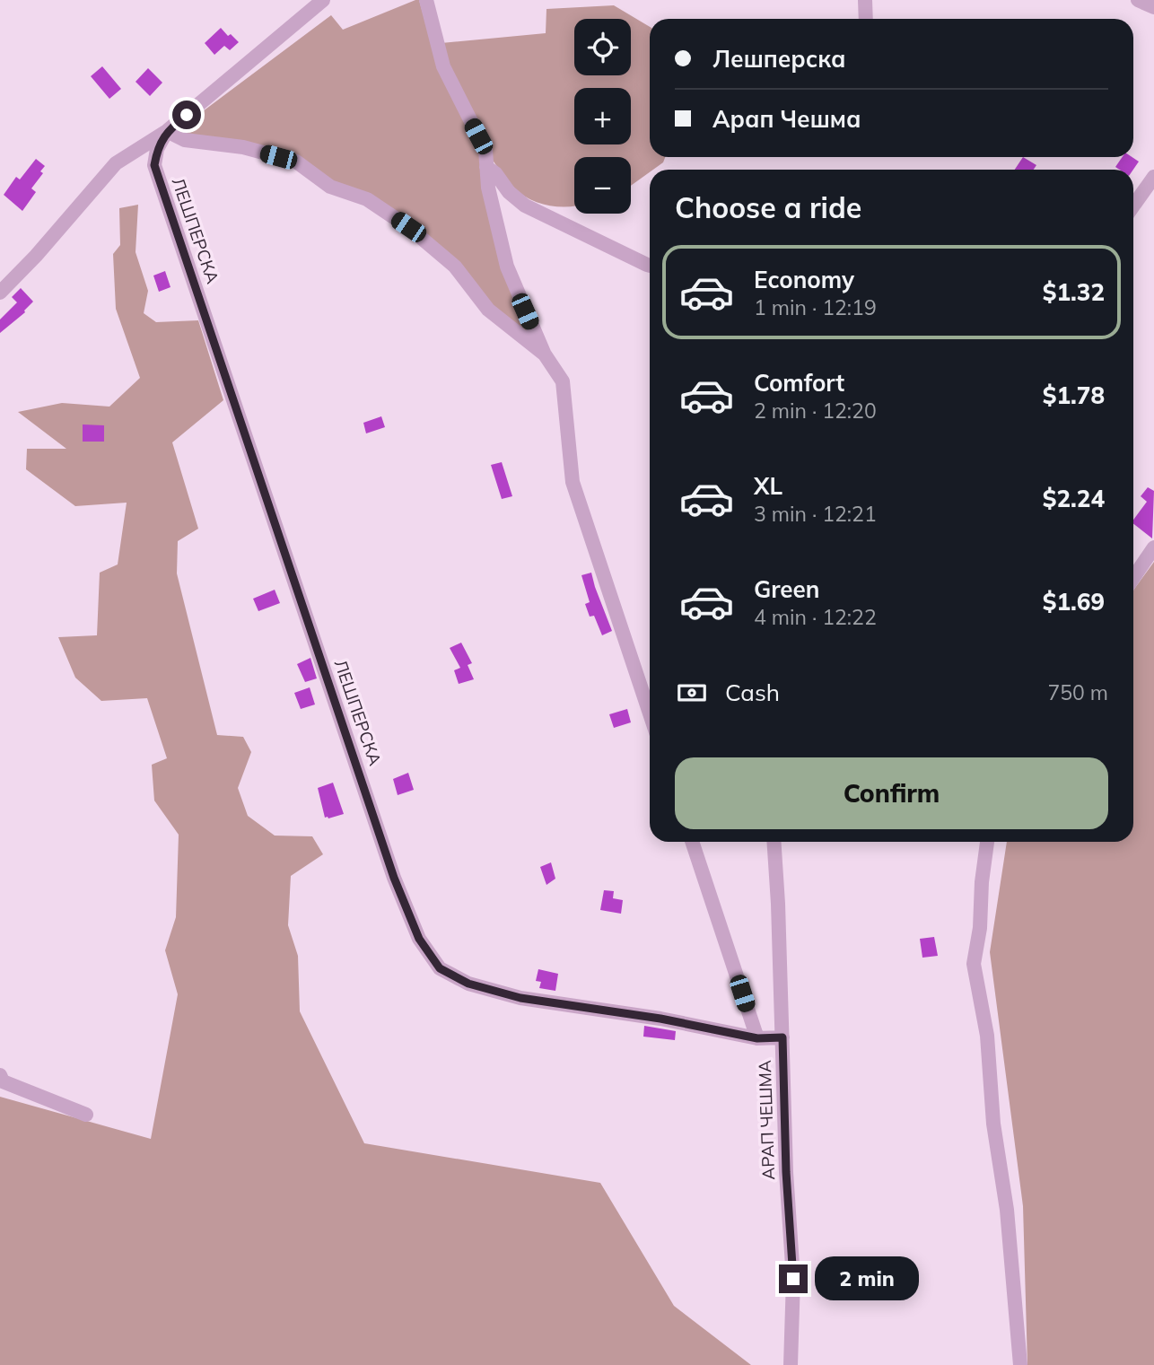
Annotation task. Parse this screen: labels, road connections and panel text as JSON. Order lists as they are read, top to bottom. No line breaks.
{"streets":{"street":["ЛЕШПЕРСКА","АРАП ЧЕШМА"]},"crossings":[["ЛЕШПЕРСКА","АРАП ЧЕШМА"]],"page":{"map_buttons":["+","−"],"banner":["Лешперска","Арап Чешма"],"heading":"Choose a ride","list":[{"name":"Economy","note":"1 min · 12:19","value":"$1.32"},{"name":"Comfort","note":"2 min · 12:20","value":"$1.78"},{"name":"XL","note":"3 min · 12:21","value":"$2.24"},{"name":"Green","note":"4 min · 12:22","value":"$1.69"}],"pay":["Cash","750 m"],"buttons":"Confirm","bubble":"2 min"}}
